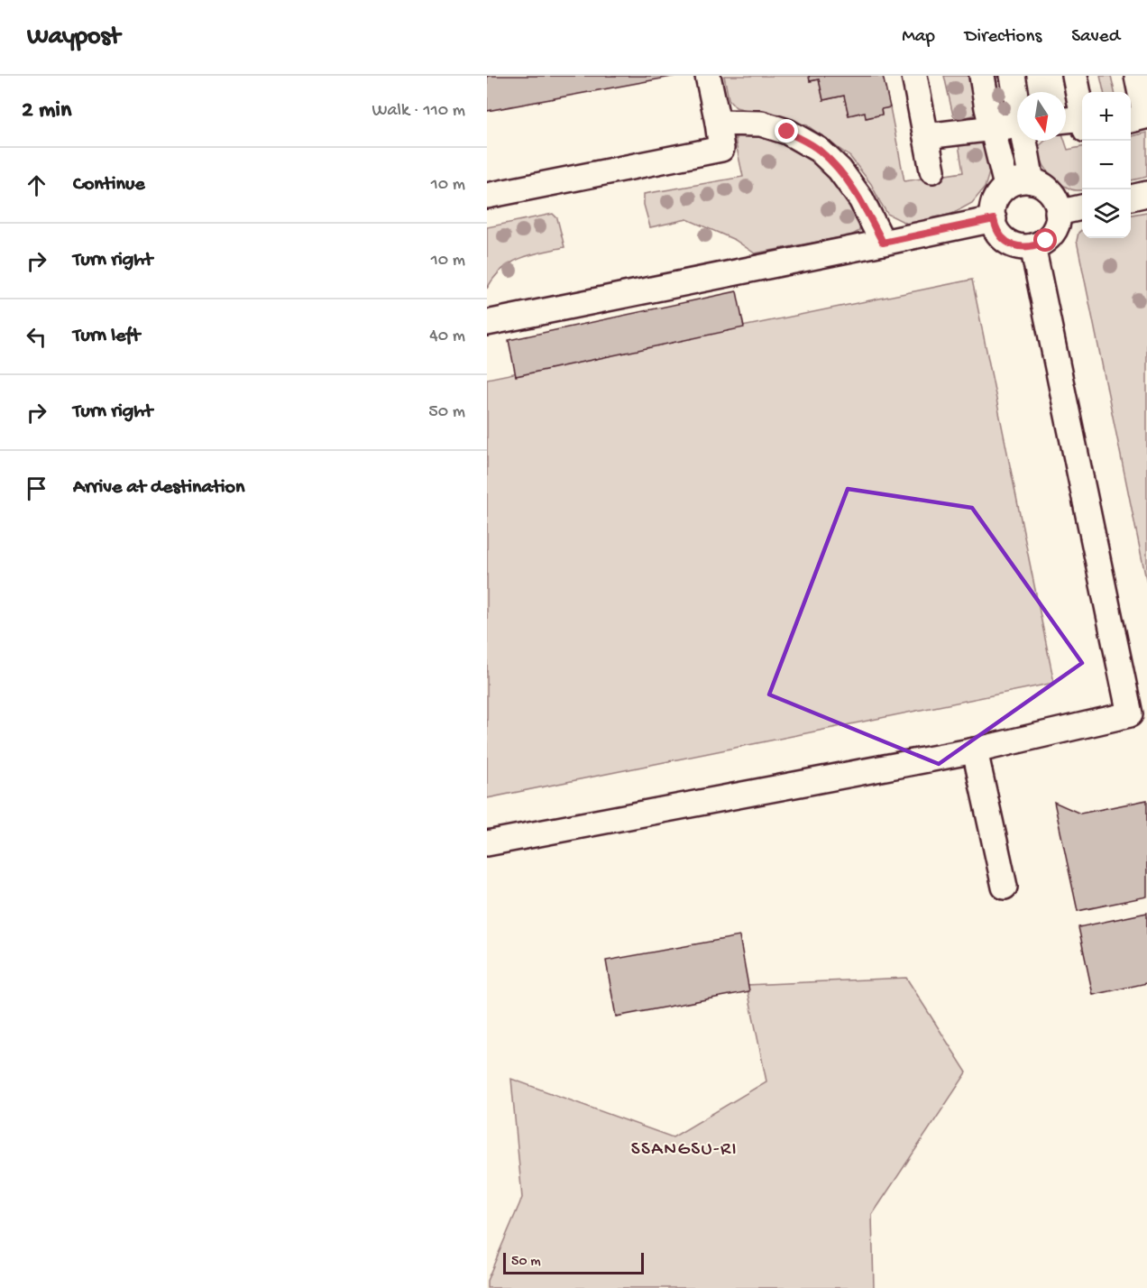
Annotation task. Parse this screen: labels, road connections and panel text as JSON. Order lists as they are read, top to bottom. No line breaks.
{"districts":["SSANGSU-RI"],"scale_bar":"50 m","north":"bottom","page":{"header":"Waypost","nav":["Map","Directions","Saved"],"heading":["2 min","Walk · 110 m"],"map_buttons":["+","−"],"list":[["Continue","10 m"],["Turn right","10 m"],["Turn left","40 m"],["Turn right","50 m"],"Arrive at destination"],"scale":"50 m"}}
